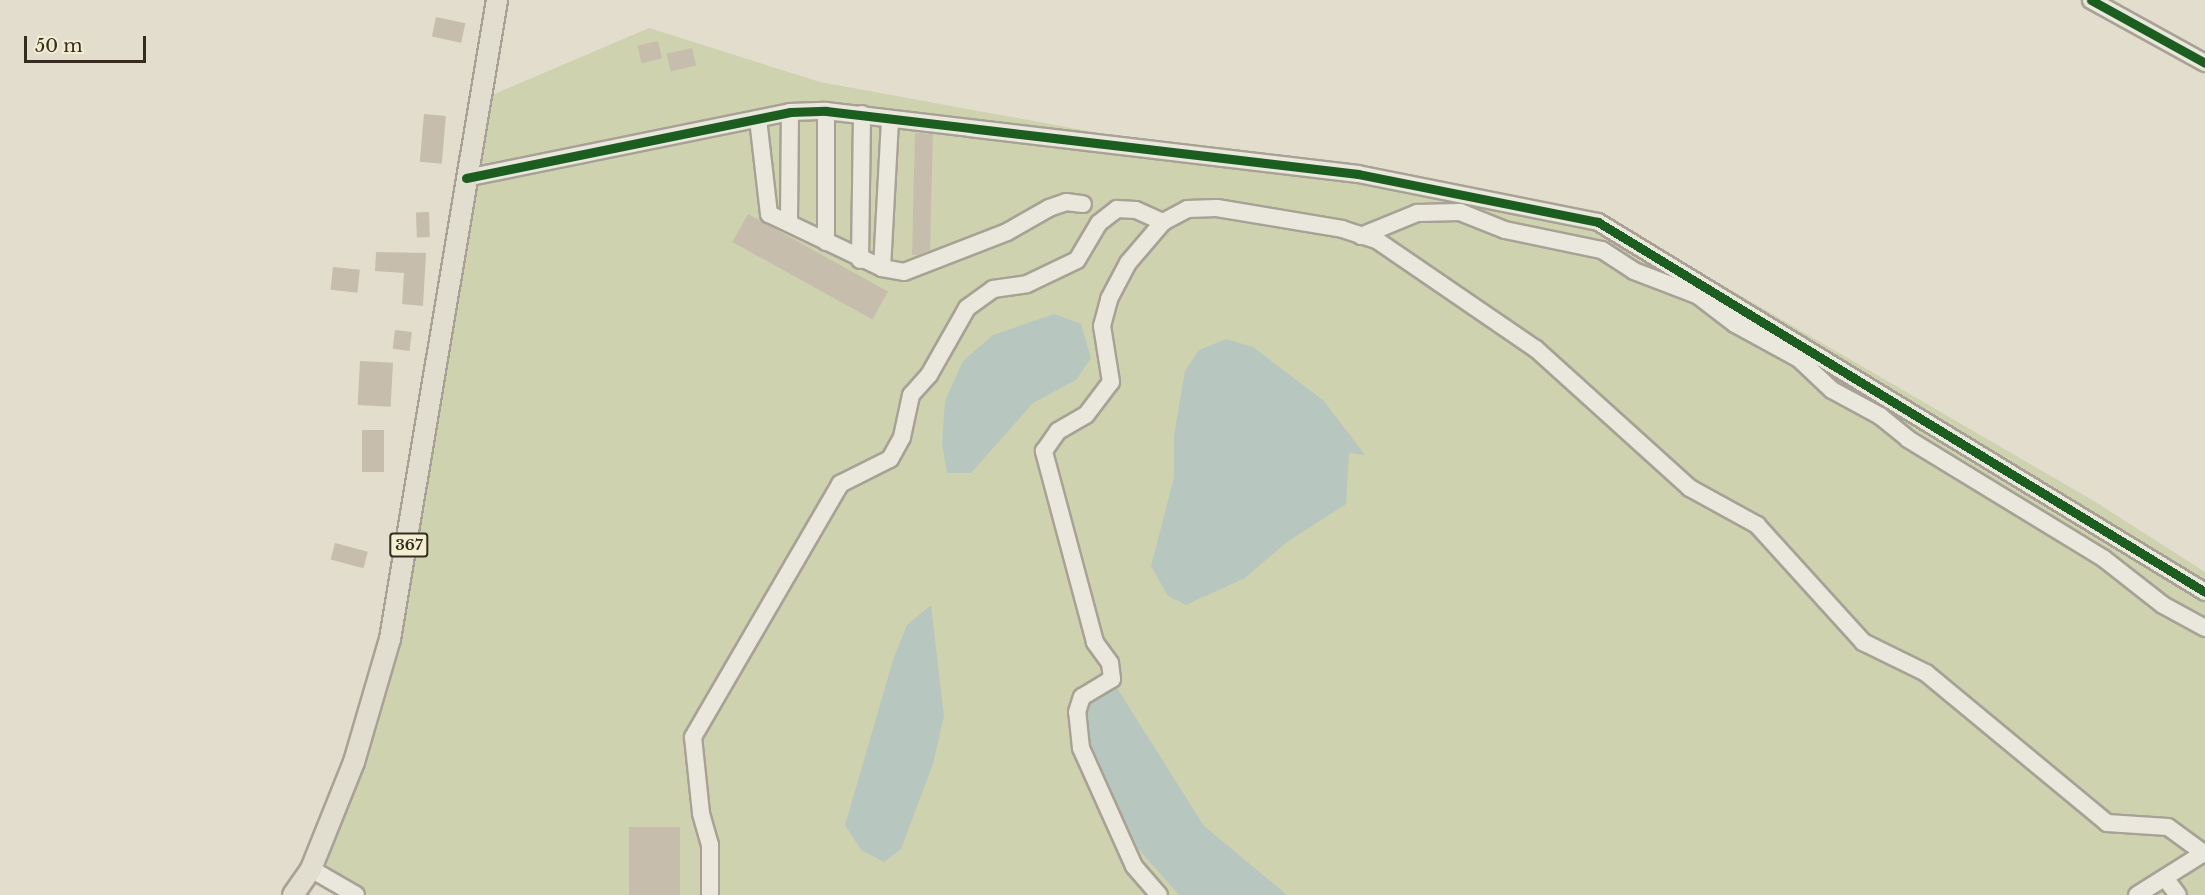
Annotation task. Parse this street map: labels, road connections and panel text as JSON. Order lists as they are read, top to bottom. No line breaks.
{"streets":{"main road":["367"]},"scale_bar":"50 m"}
